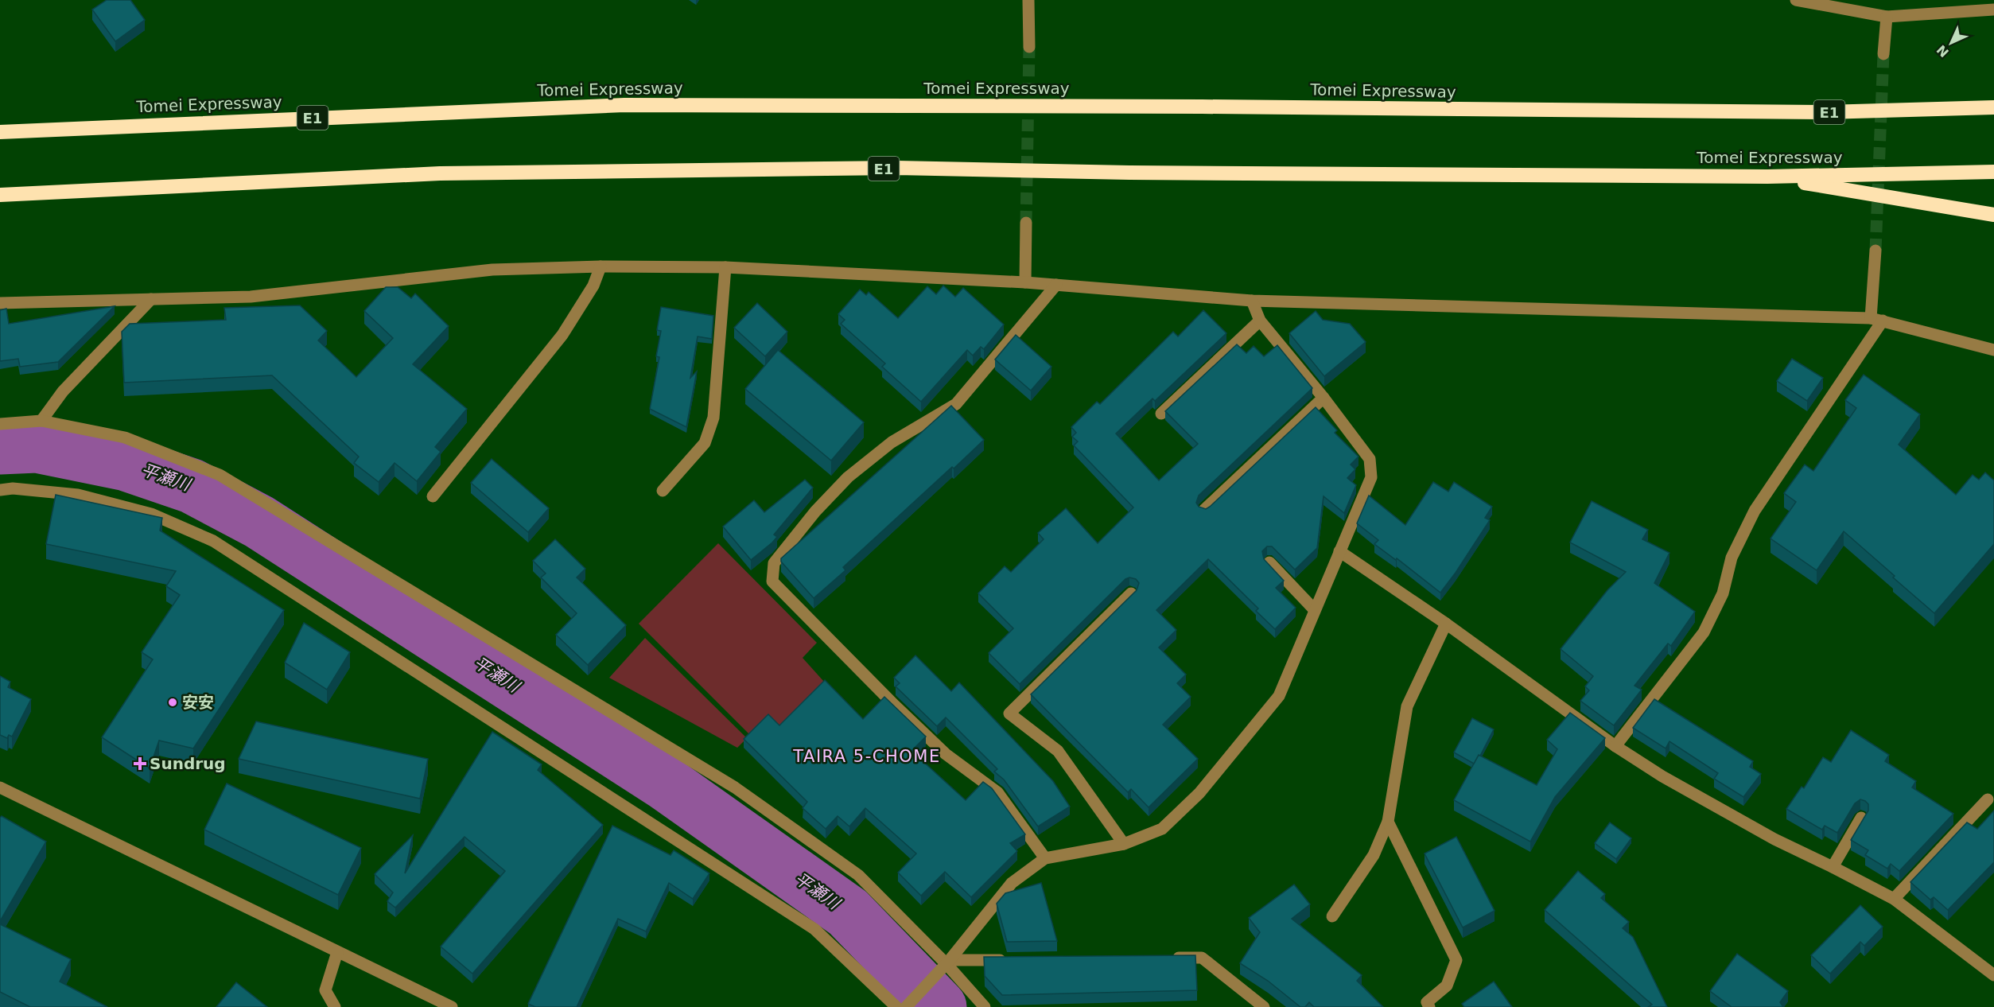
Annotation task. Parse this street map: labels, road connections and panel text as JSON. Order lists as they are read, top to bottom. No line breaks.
{"streets":{"highway":["Tomei Expressway","E1"]},"districts":["TAIRA 5-CHOME"],"water":["平瀬川"],"places":{"other":["安安"],"health":["Sundrug"]},"north":"bottom left"}
